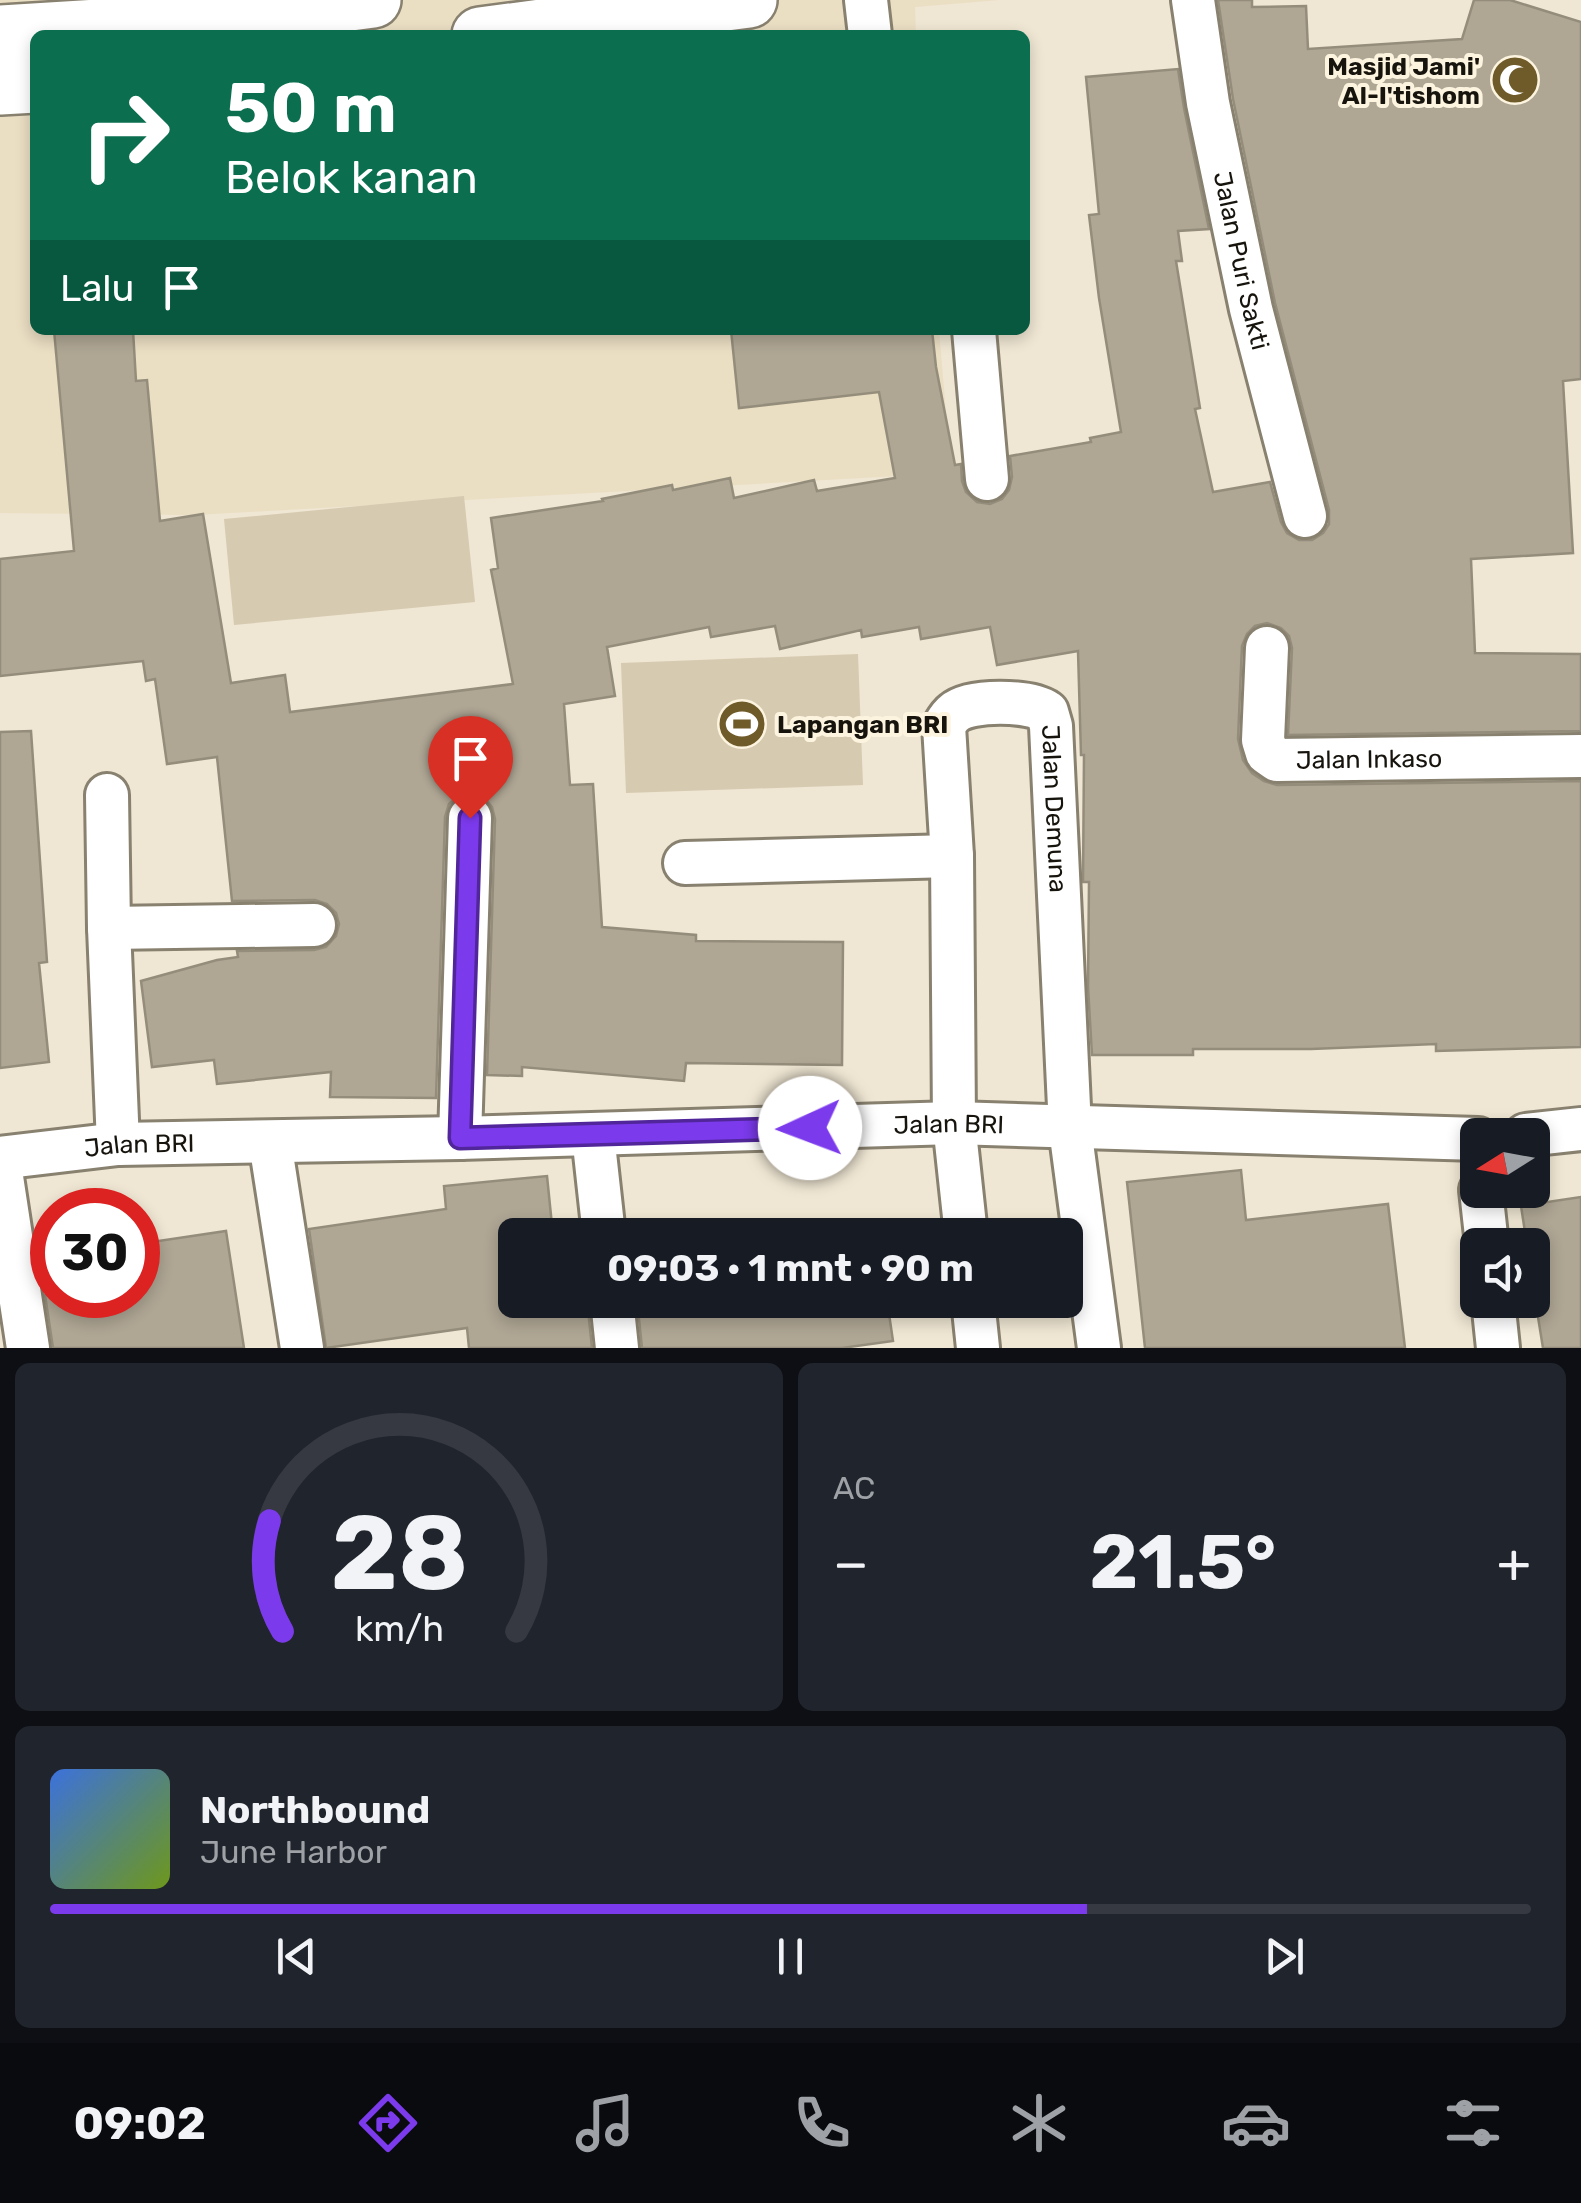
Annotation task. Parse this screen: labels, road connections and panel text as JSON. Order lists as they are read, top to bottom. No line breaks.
{"streets":{"street":["Jalan Puri Sakti","Jalan Inkaso","Jalan Demuna","Jalan BRI"]},"crossings":[["Jalan Demuna","Jalan BRI"]],"places":{"mosque":["Masjid Jami' Al-I'tishom"],"sports":["Lapangan BRI"]},"north":"left","page":{"turn":["50 m","Belok kanan"],"then":"Lalu","limit":"30","trip":"09:03 · 1 mnt · 90 m","tile":"AC","heat":["−","21.5°","+"],"song":["Northbound","June Harbor"],"tabs":"09:02","gauge":["28","km/h"]}}
